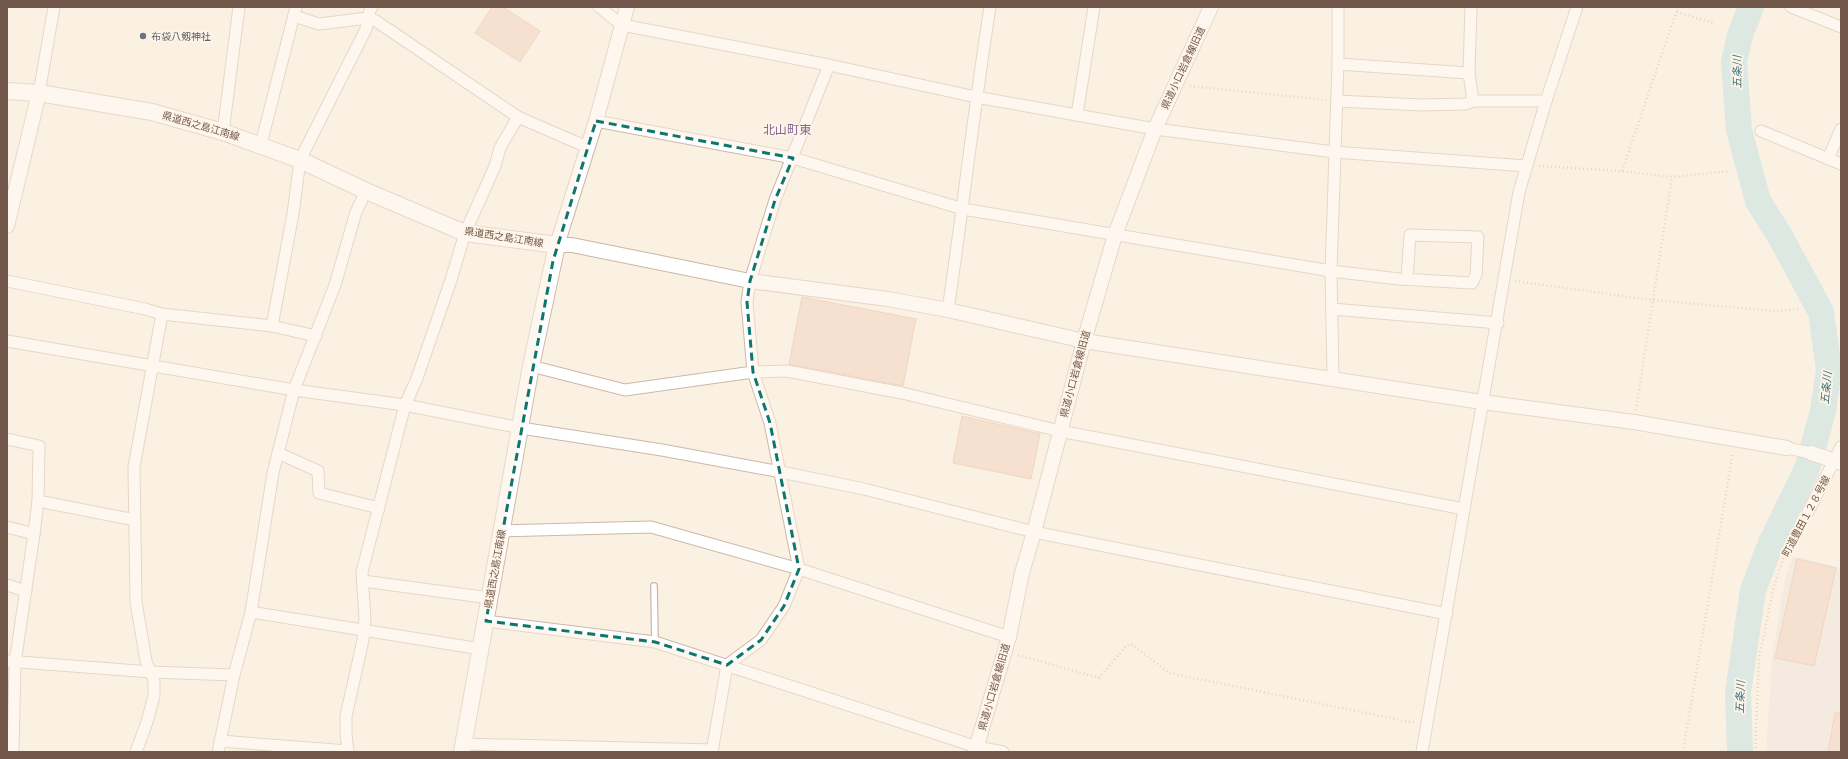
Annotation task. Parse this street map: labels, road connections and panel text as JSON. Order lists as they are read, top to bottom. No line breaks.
{"streets":{"main road":["県道西之島江南線"],"street":["県道小口岩倉線旧道","町道豊田１２８号線"]},"districts":["北山町東"],"water":["五条川"],"places":["布袋八剱神社"]}
